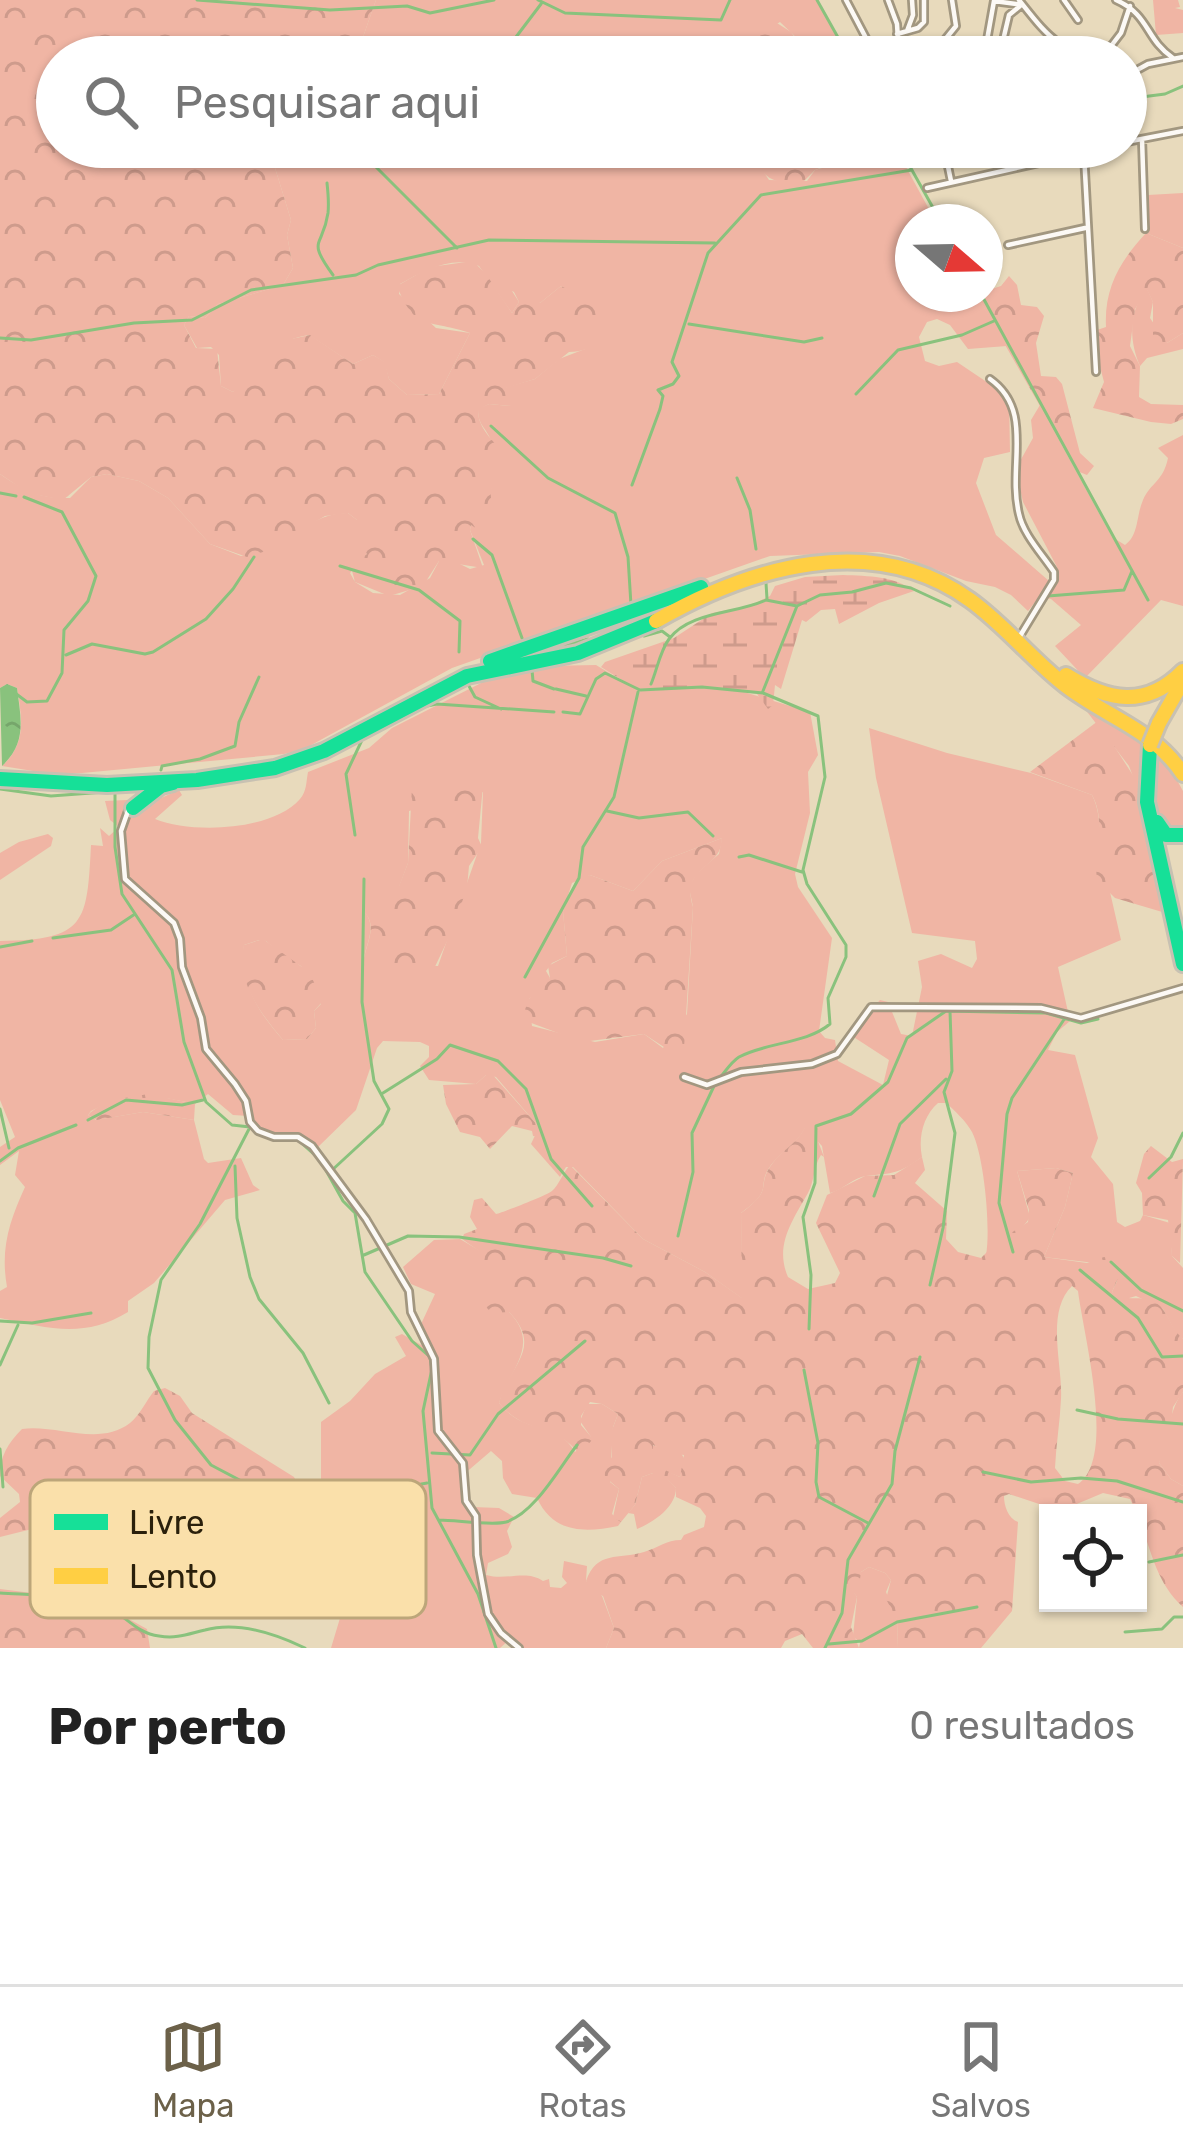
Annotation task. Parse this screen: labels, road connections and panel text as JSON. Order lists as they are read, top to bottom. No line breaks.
{"legend":["Livre","Lento"],"north":"right","page":{"search":"Pesquisar aqui","heading":["Por perto","0 resultados"],"nav":["Mapa","Rotas","Salvos"]}}
